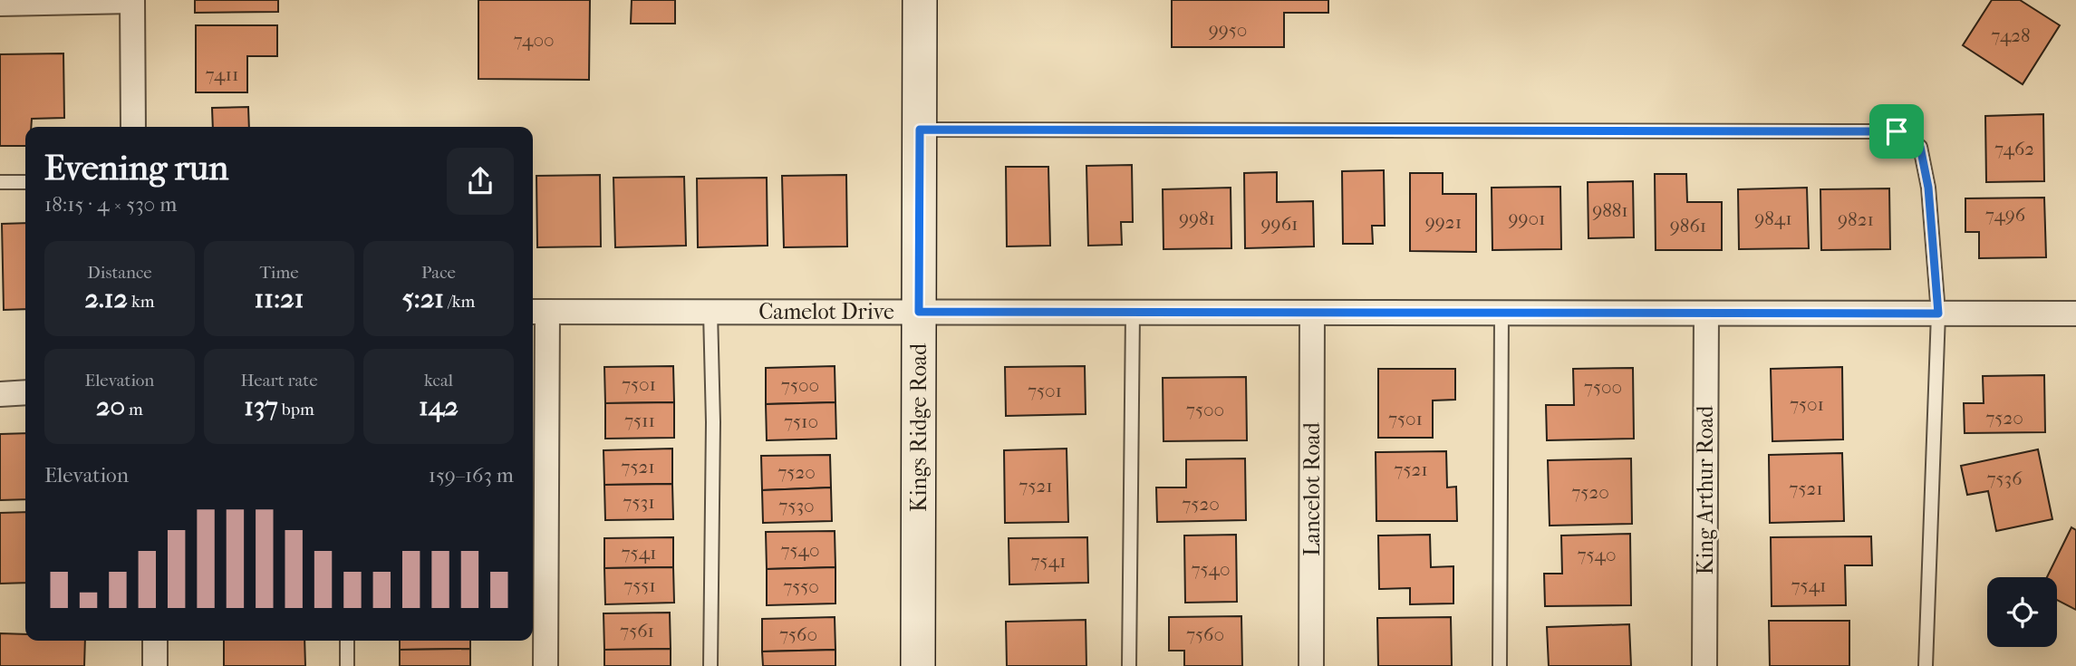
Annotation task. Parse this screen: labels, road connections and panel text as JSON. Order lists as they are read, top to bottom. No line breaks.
{"streets":{"street":["Camelot Drive","Kings Ridge Road","Lancelot Road","King Arthur Road"]},"crossings":[["Camelot Drive","Kings Ridge Road"],["Camelot Drive","Lancelot Road"],["Camelot Drive","King Arthur Road"]],"house_numbers":["9950","7428","7400","7411","7462","9881","7496","9981","9901","9841","9821","9921","9961","9861","7501","7500","7500","7501","7501","7500","7520","7501","7511","7510","7521","7521","7520","7536","7521","7521","7520","7531","7520","7530","7540","7541","7540","7541","7540","7551","7541","7550","7561","7560","7560"],"page":{"heading":["Evening run","18:15 · 4 × 530 m"],"stats":[["Distance","2.12 km"],["Time","11:21"],["Pace","5:21 /km"],["Elevation","20 m"],["Heart rate","137 bpm"],["kcal","142"]],"chart":["Elevation","159–163 m"]}}
